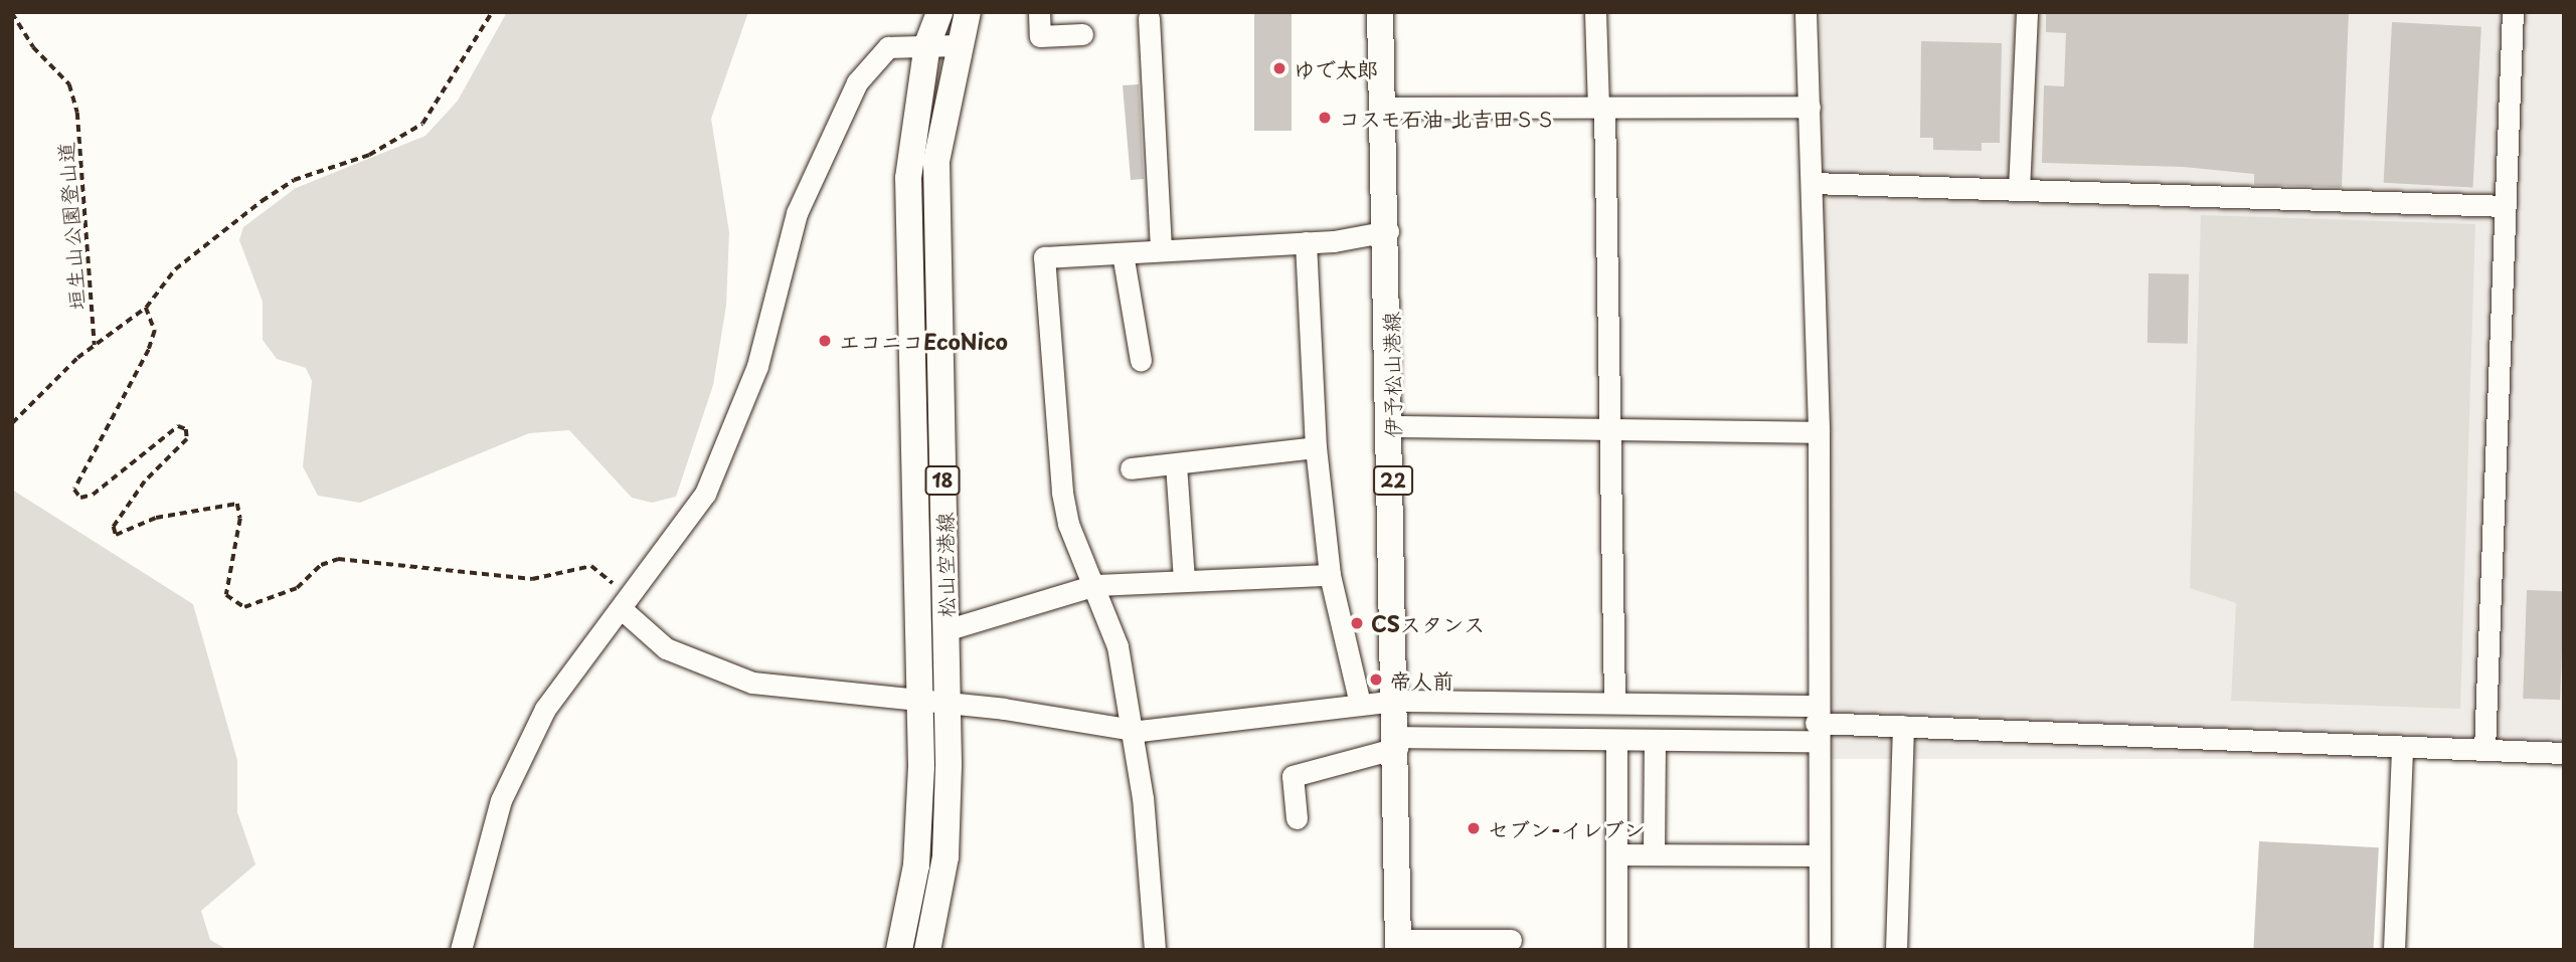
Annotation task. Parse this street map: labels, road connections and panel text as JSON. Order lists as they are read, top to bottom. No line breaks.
{"streets":{"main road":["伊予松山港線","18","22","松山空港線"],"path":["垣生山公園登山道"]},"places":["ゆで太郎","コスモ石油 北吉田ＳＳ","エコニコEcoNico","CSスタンス","帝人前","セブン-イレブン"]}
